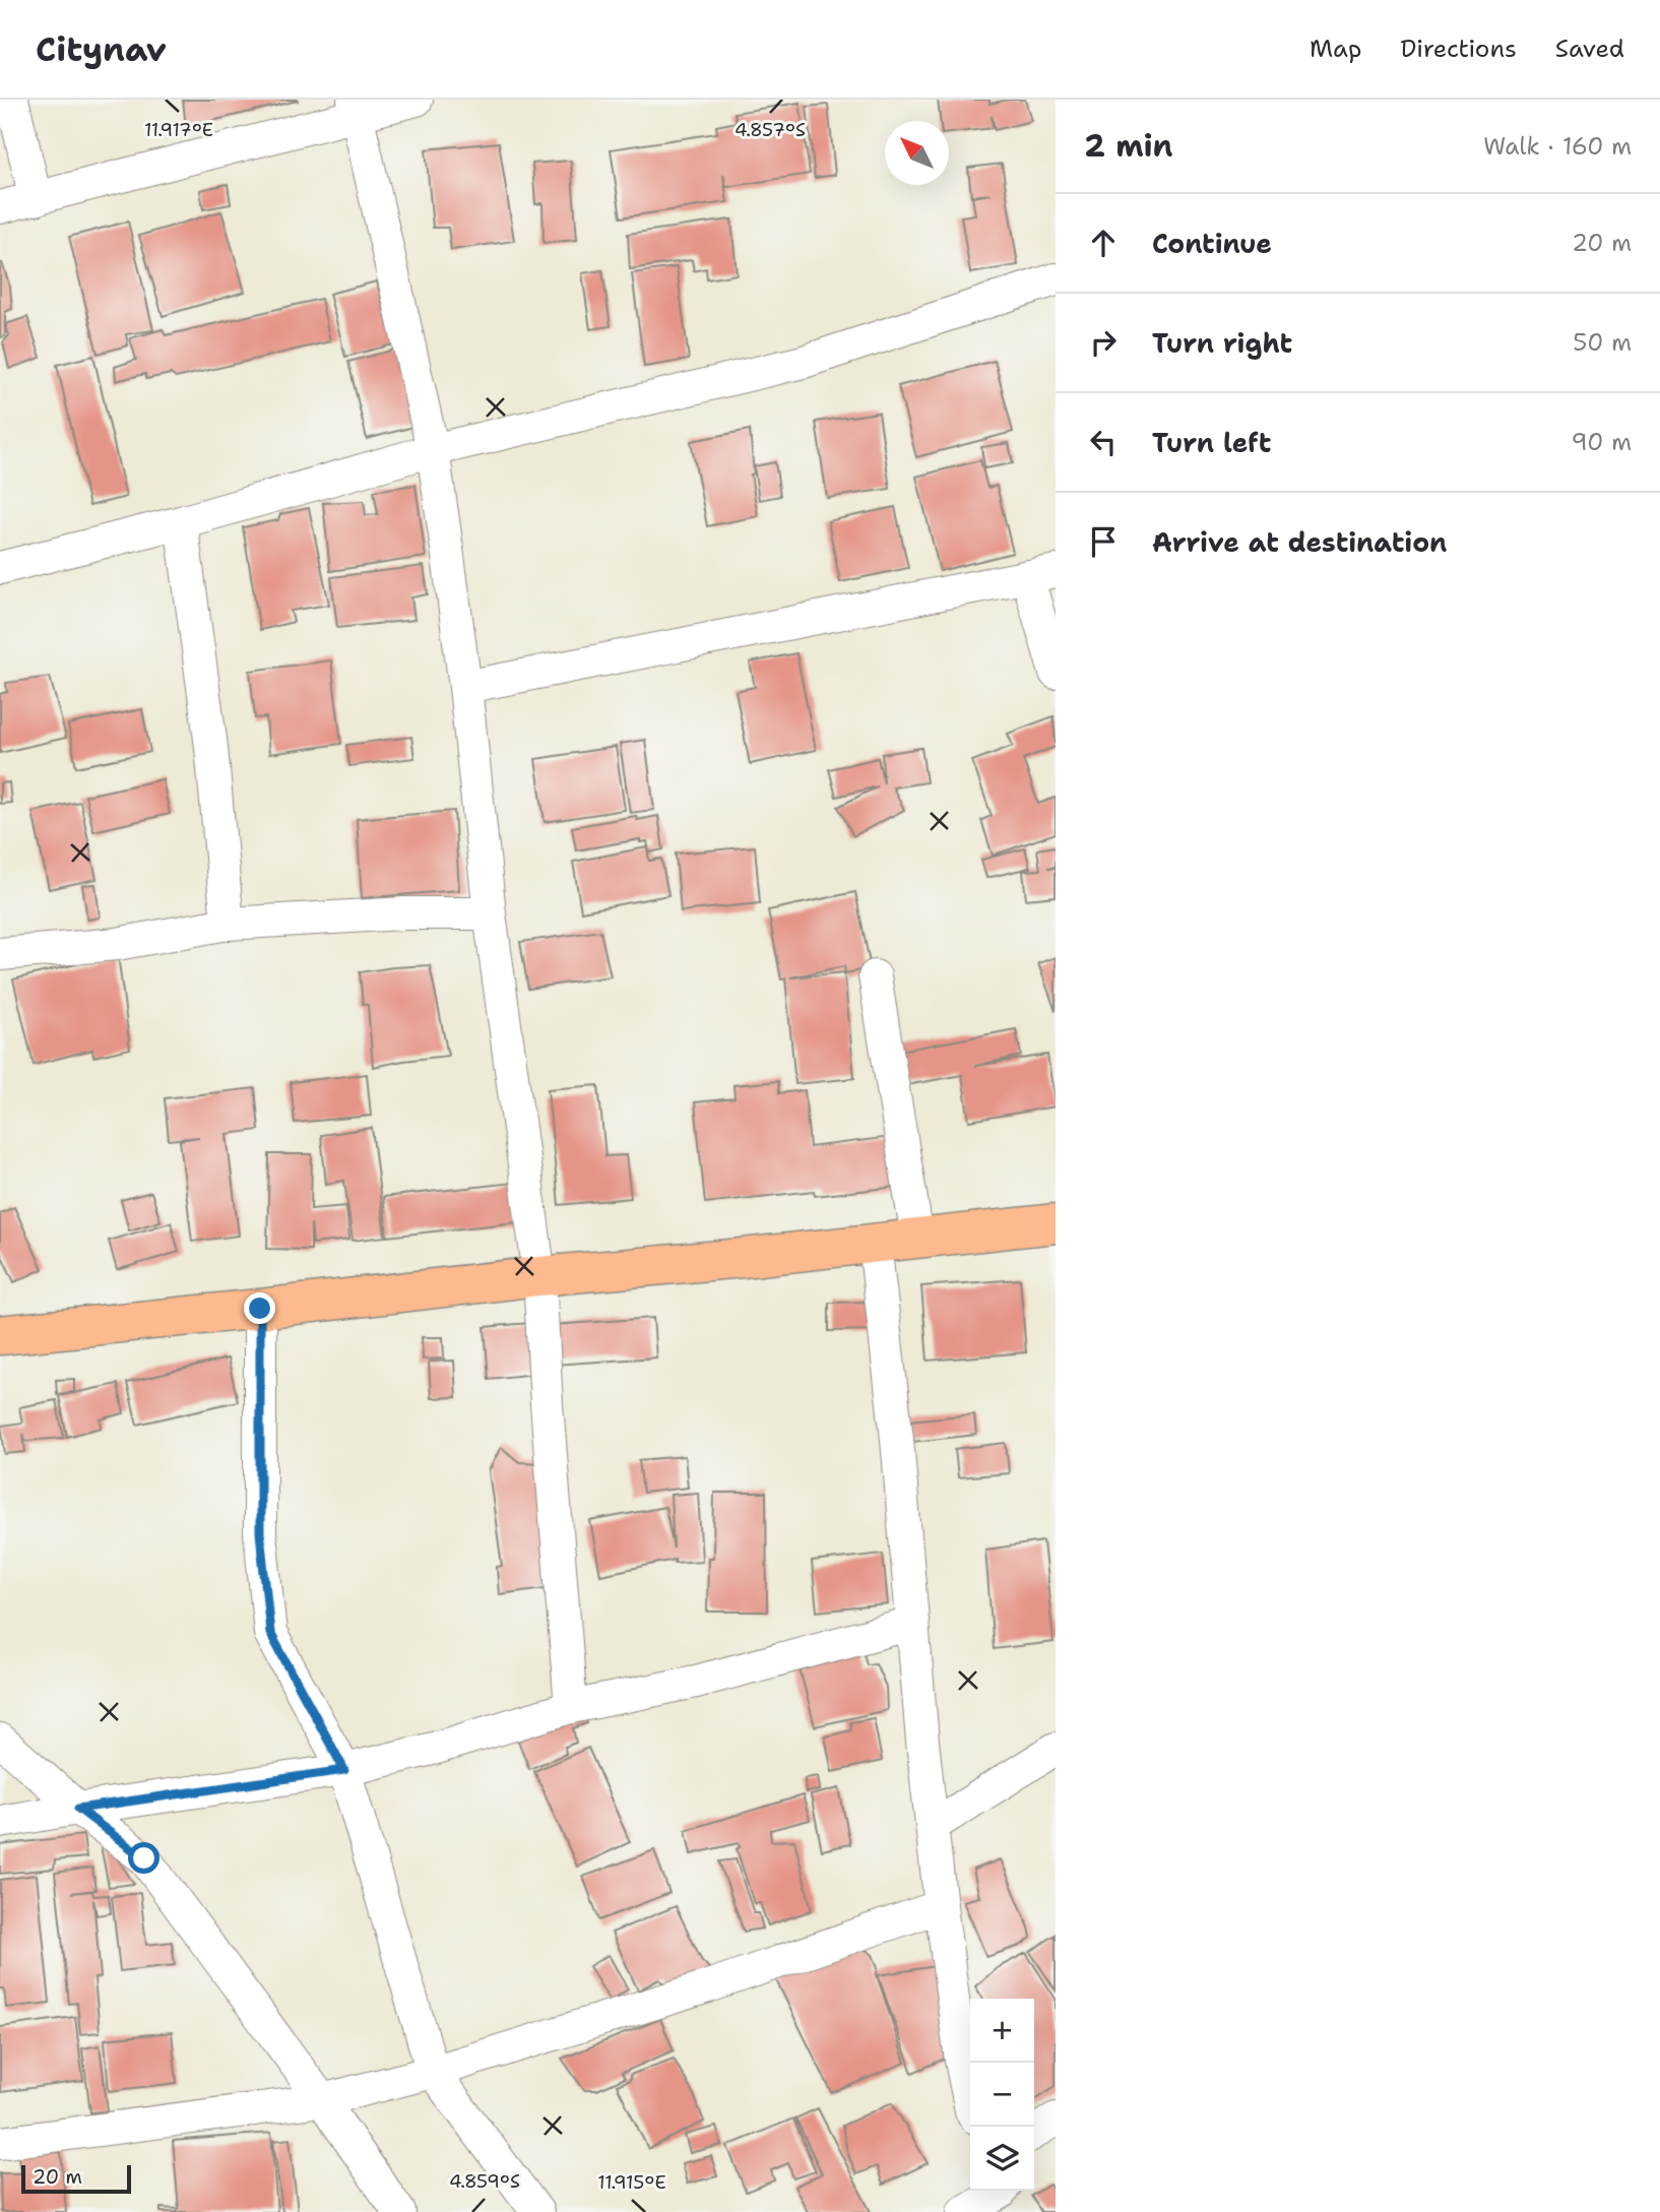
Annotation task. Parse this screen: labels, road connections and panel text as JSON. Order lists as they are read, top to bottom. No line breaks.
{"scale_bar":"20 m","north":"top left","page":{"header":"Citynav","nav":["Map","Directions","Saved"],"heading":["2 min","Walk · 160 m"],"list":[["Continue","20 m"],["Turn right","50 m"],["Turn left","90 m"],"Arrive at destination"],"map_buttons":["+","−"],"scale":"20 m"},"coordinates":["11.917°E","4.857°S","4.859°S","11.915°E"]}
